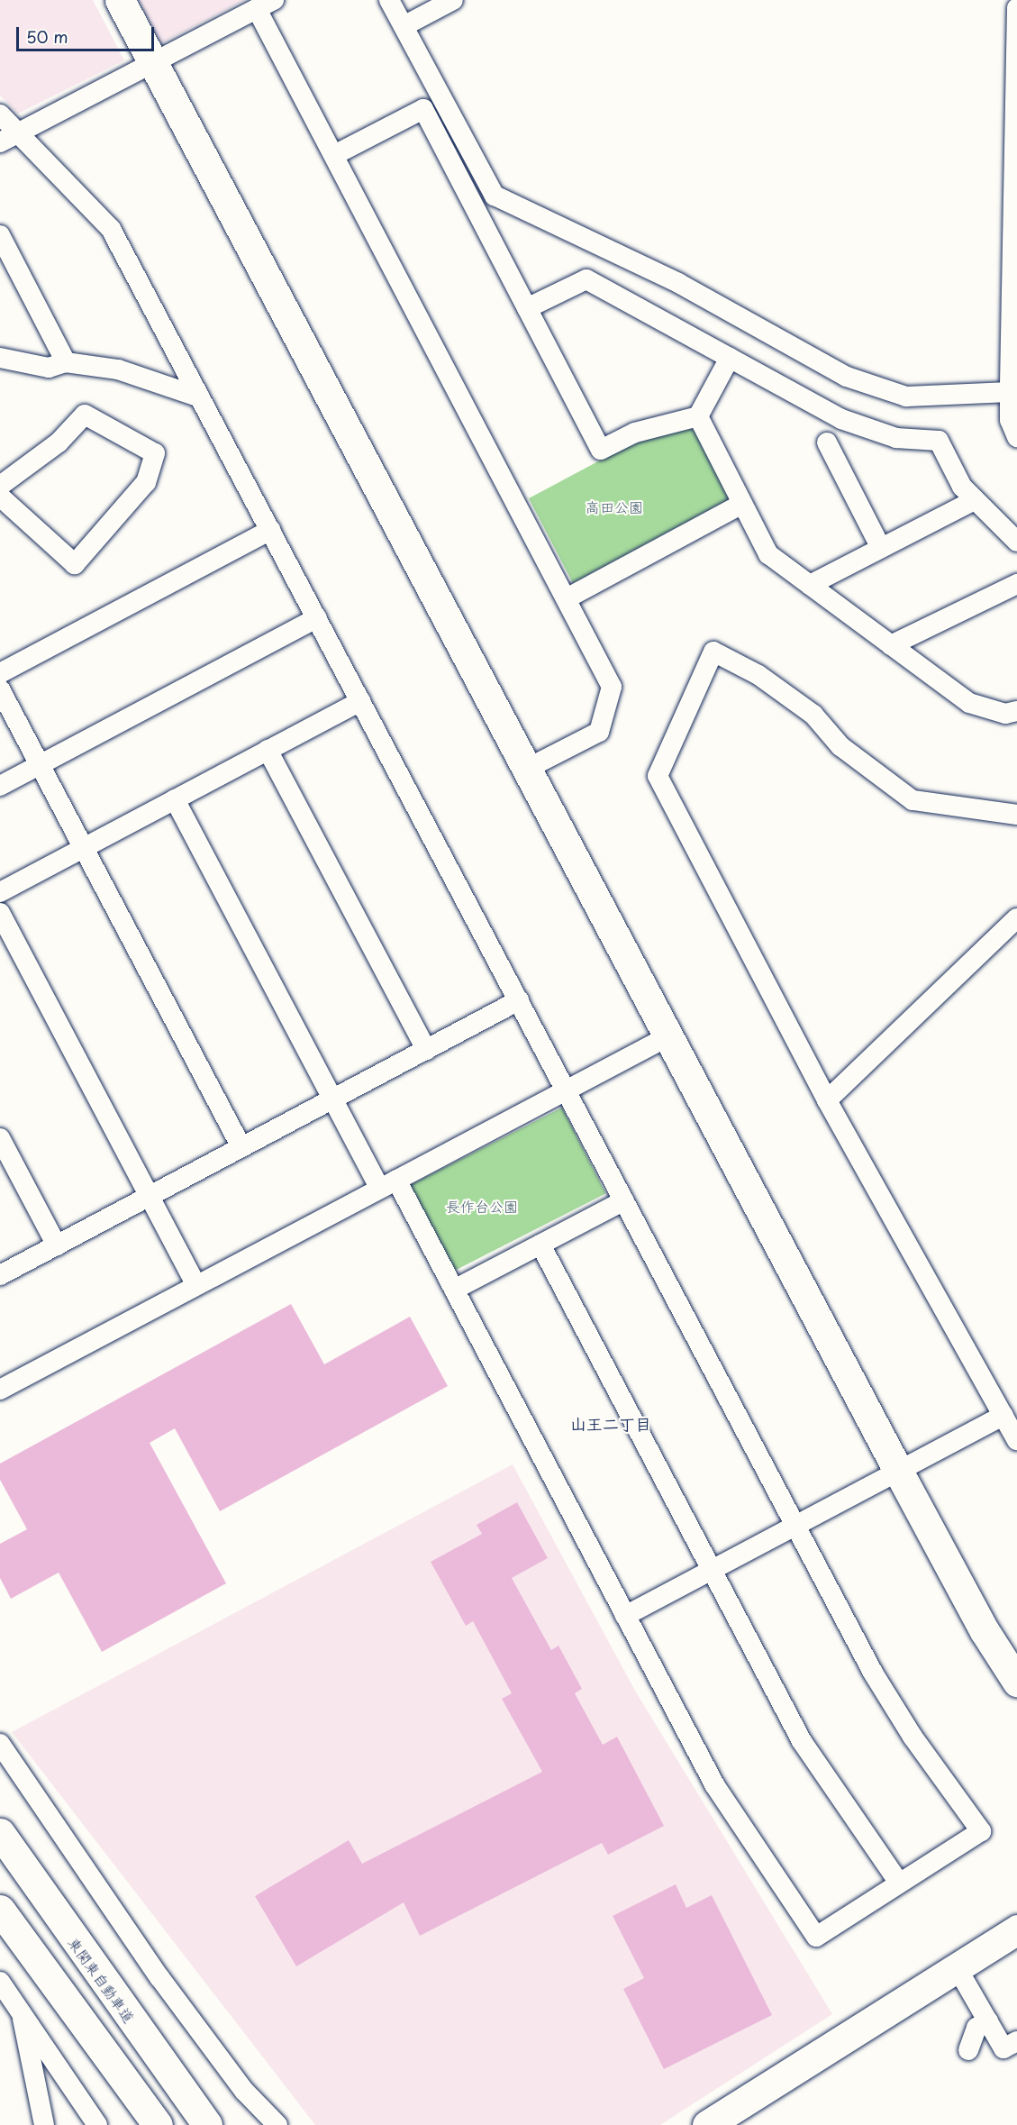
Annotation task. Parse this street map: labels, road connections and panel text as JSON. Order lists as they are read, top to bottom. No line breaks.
{"streets":{"main road":["東関東自動車道"]},"districts":["山王二丁目"],"parks":["高田公園","長作台公園"],"scale_bar":"50 m"}
